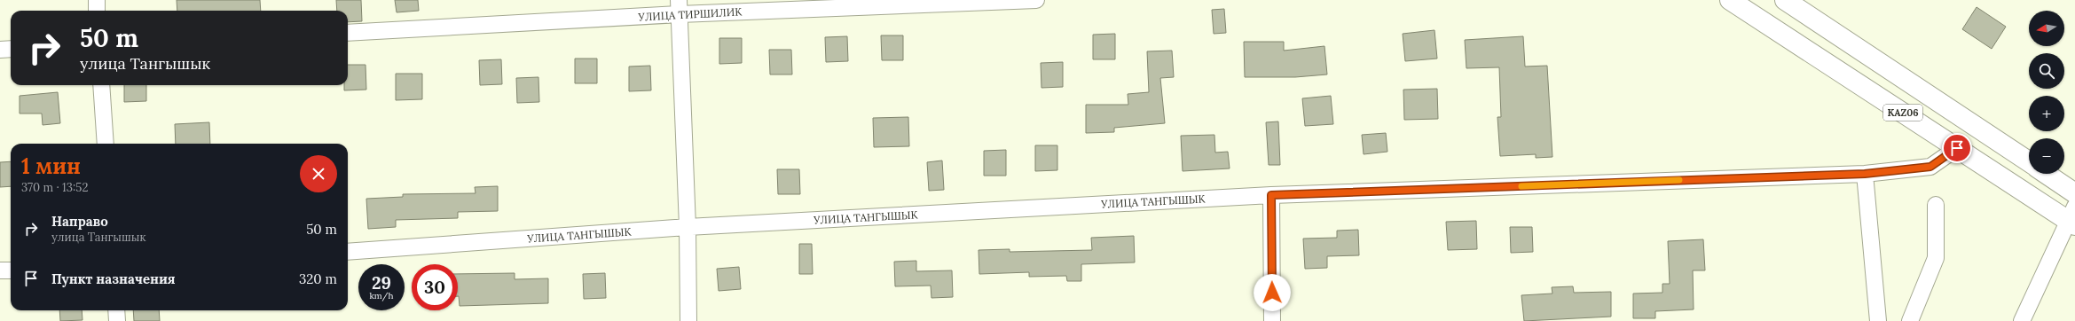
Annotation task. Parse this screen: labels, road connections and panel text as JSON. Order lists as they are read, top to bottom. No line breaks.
{"streets":{"highway":["KАZ06"],"street":["УЛИЦА ТИРШИЛИК","УЛИЦА ТАНГЫШЫК"]},"crossings":[["KАZ06","УЛИЦА ТАНГЫШЫК"]],"north":"left","page":{"map_buttons":["+","−"],"turn":["50 m","улица Тангышык"],"heading":["1 мин","370 m · 13:52"],"list":[{"name":"Направо","note":"улица Тангышык","value":"50 m"},{"name":"Пункт назначения","value":"320 m"}],"speed":"29 km/h","limit":"30"}}
